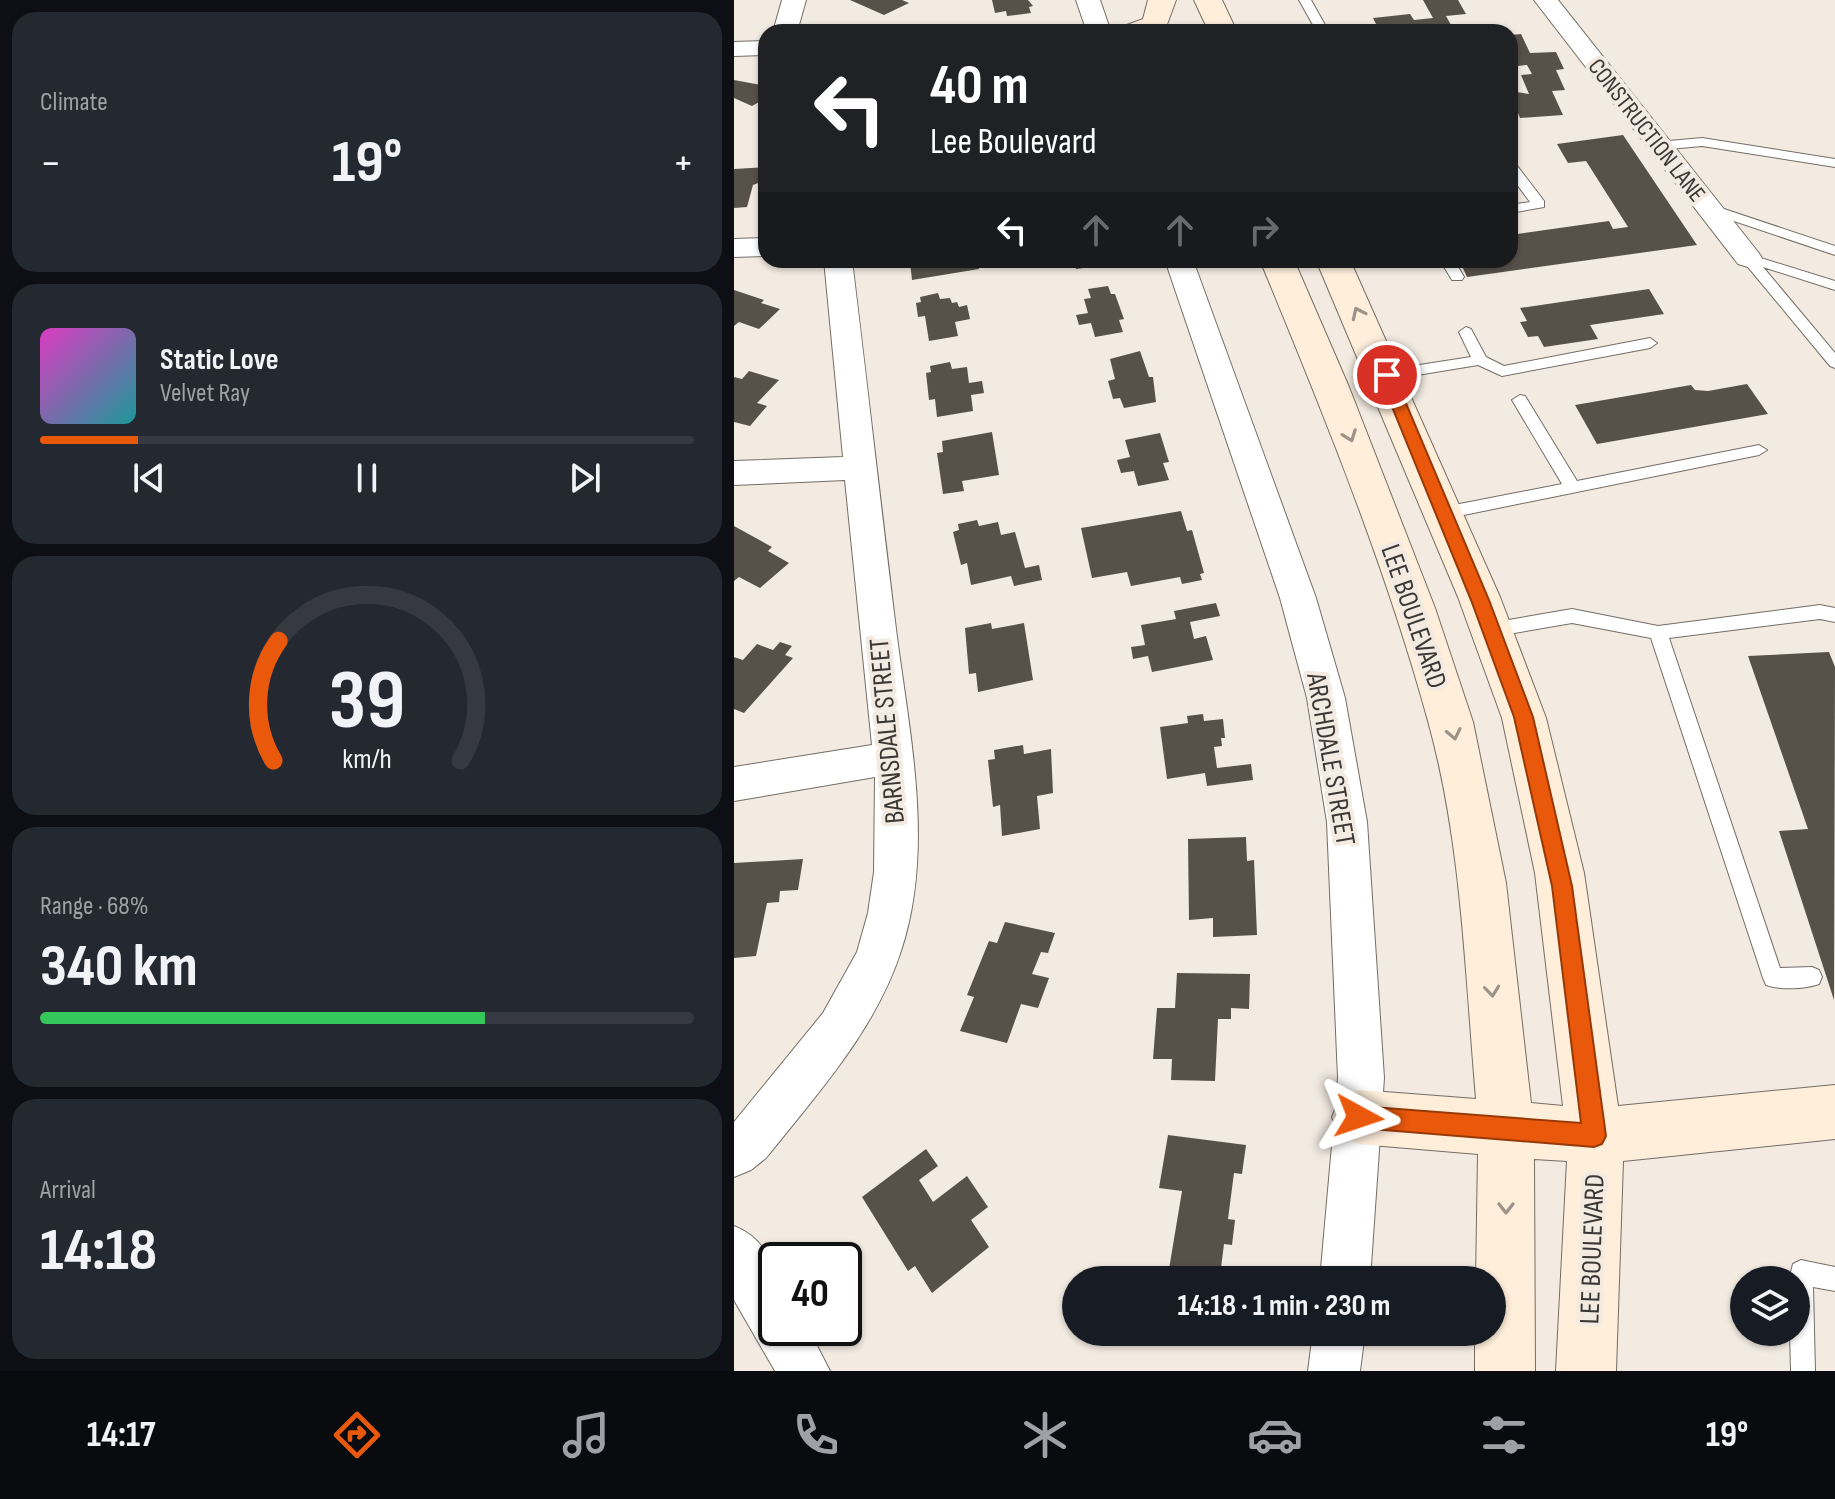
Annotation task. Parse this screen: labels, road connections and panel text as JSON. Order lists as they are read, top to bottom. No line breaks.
{"streets":{"main road":["LEE BOULEVARD"],"street":["CONSTRUCTION LANE","BARNSDALE STREET","ARCHDALE STREET"]},"page":{"tile":["Climate",["Range · 68%","340 km"],["Arrival","14:18"]],"turn":["40 m","Lee Boulevard"],"heat":["−","19°","+"],"song":["Static Love","Velvet Ray"],"limit":"40","trip":"14:18 · 1 min · 230 m","tabs":["14:17","19°"],"gauge":["39","km/h"]}}
